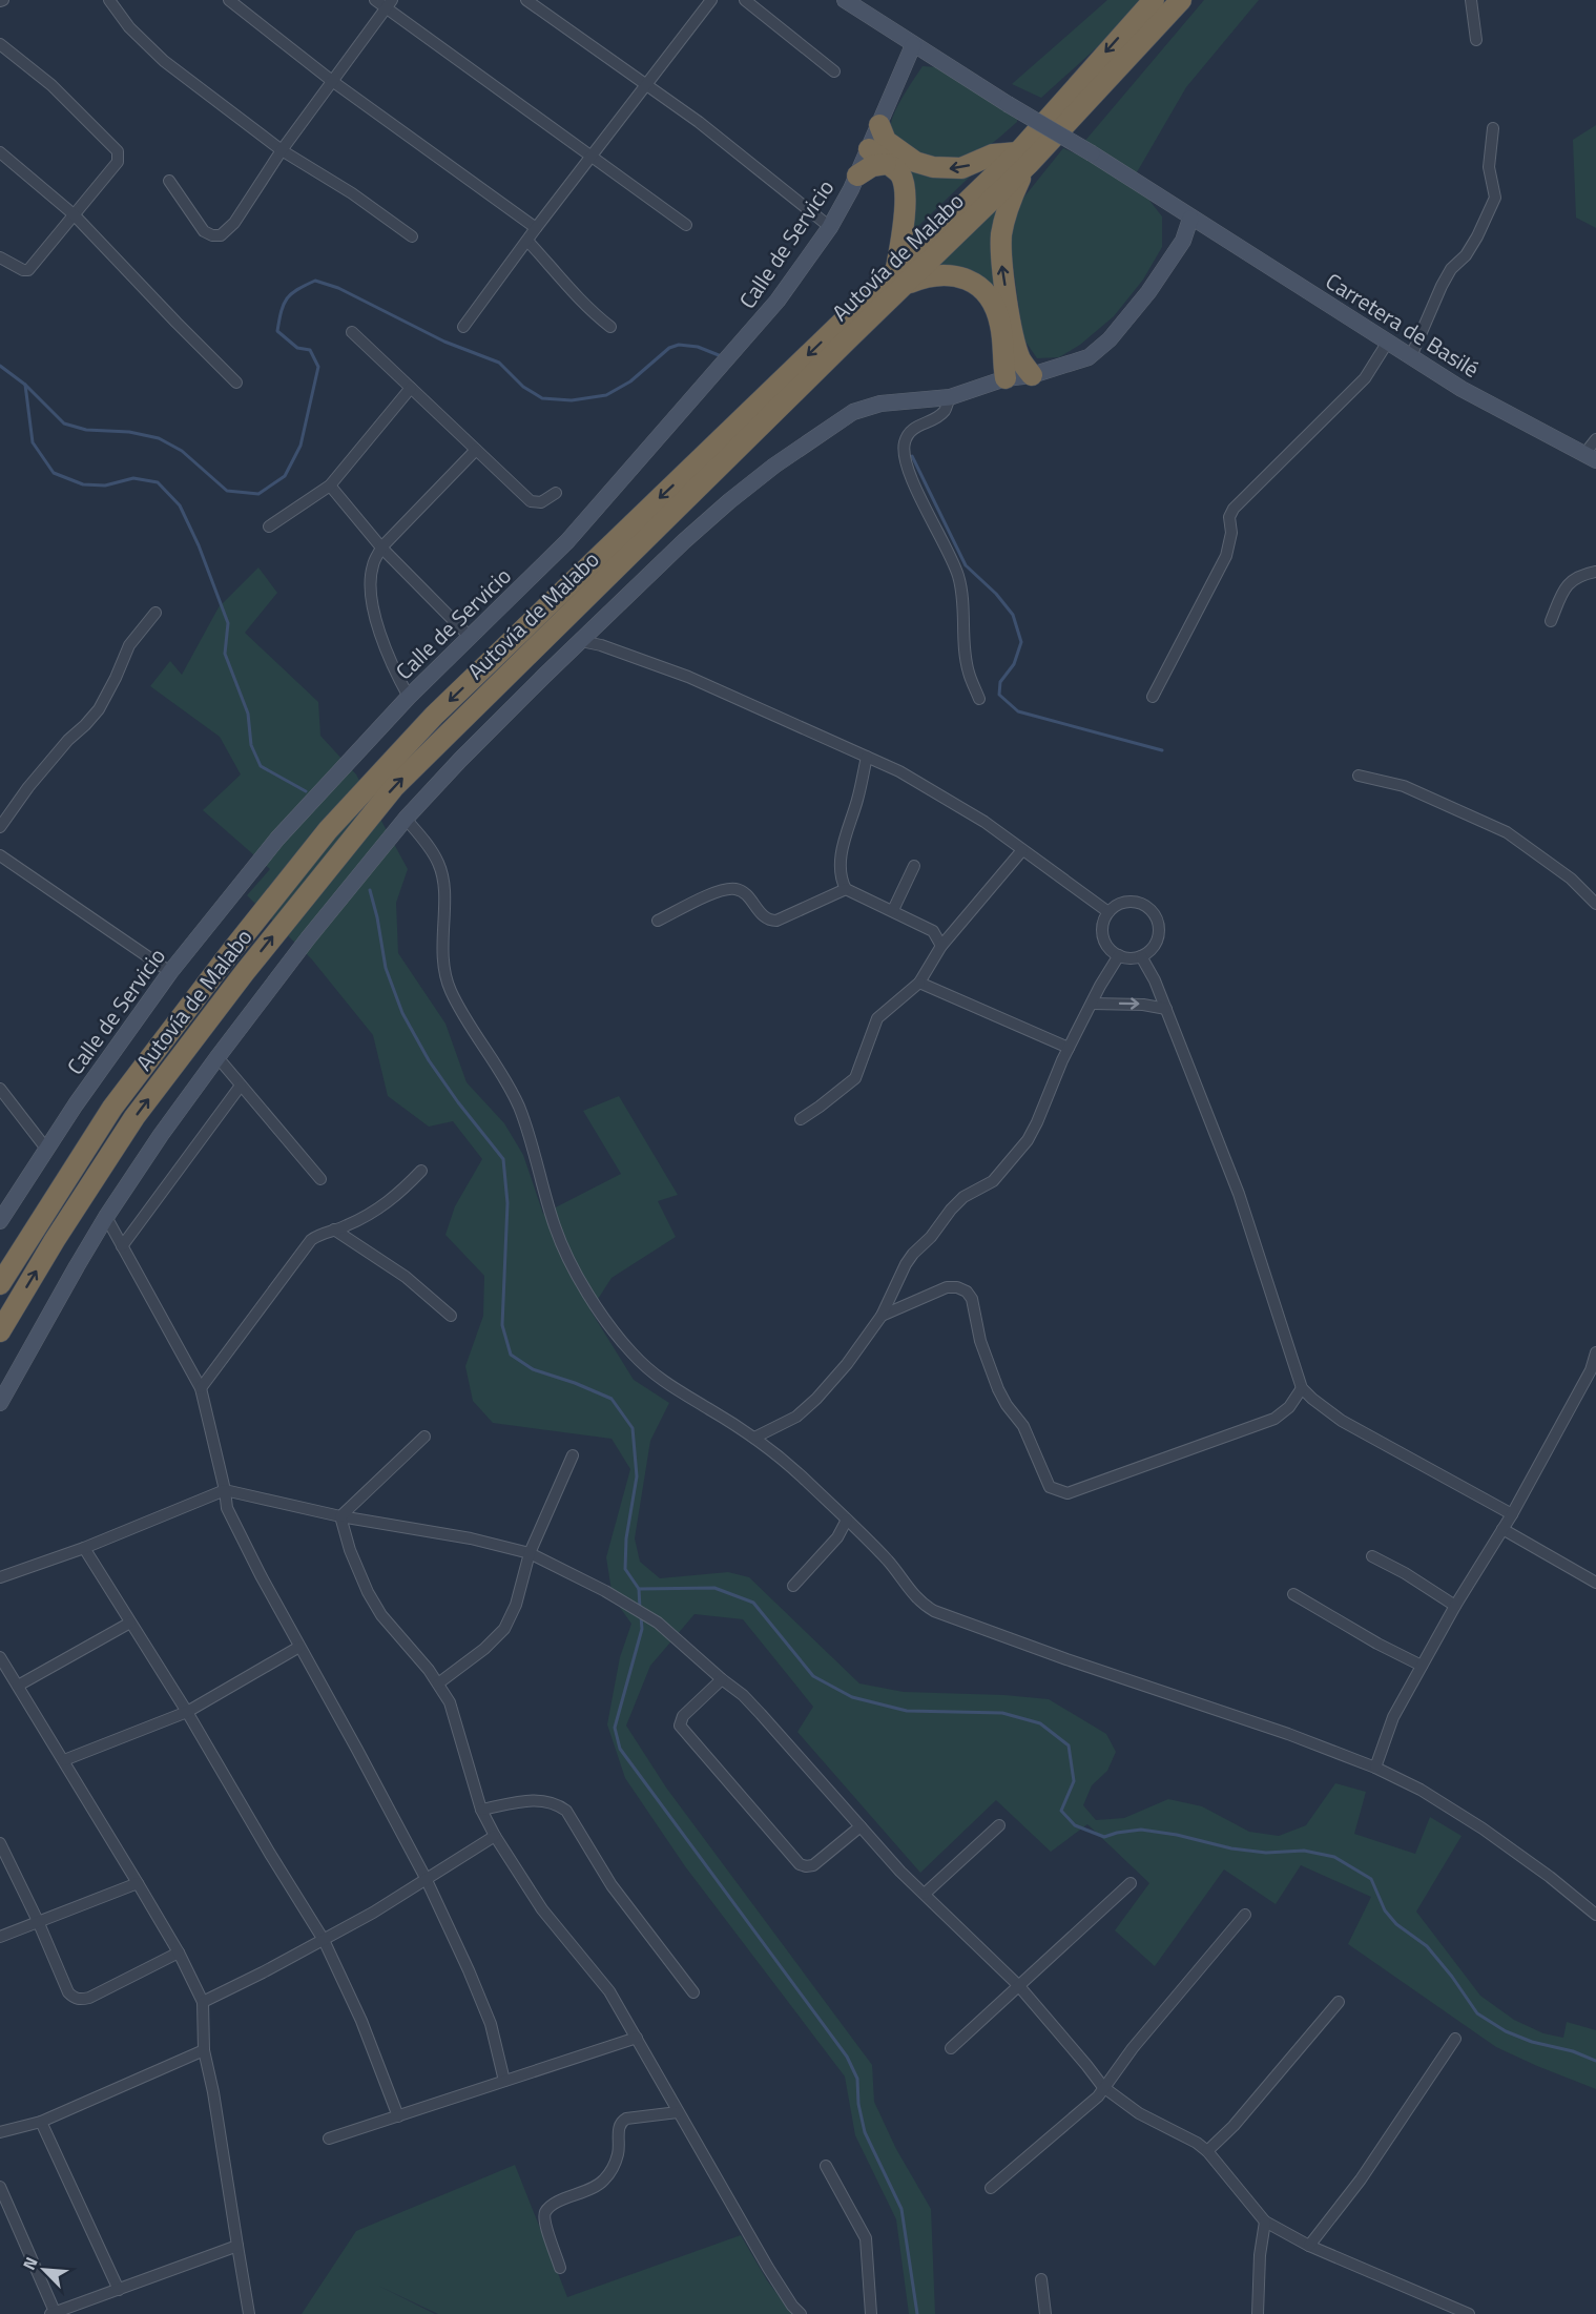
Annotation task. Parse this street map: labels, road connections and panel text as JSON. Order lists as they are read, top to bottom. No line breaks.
{"streets":{"highway":["Autovía de Malabo"],"street":["Calle de Servicio","Carretera de Basilé"]},"crossings":[["Calle de Servicio","Carretera de Basilé"]],"north":"top left"}
